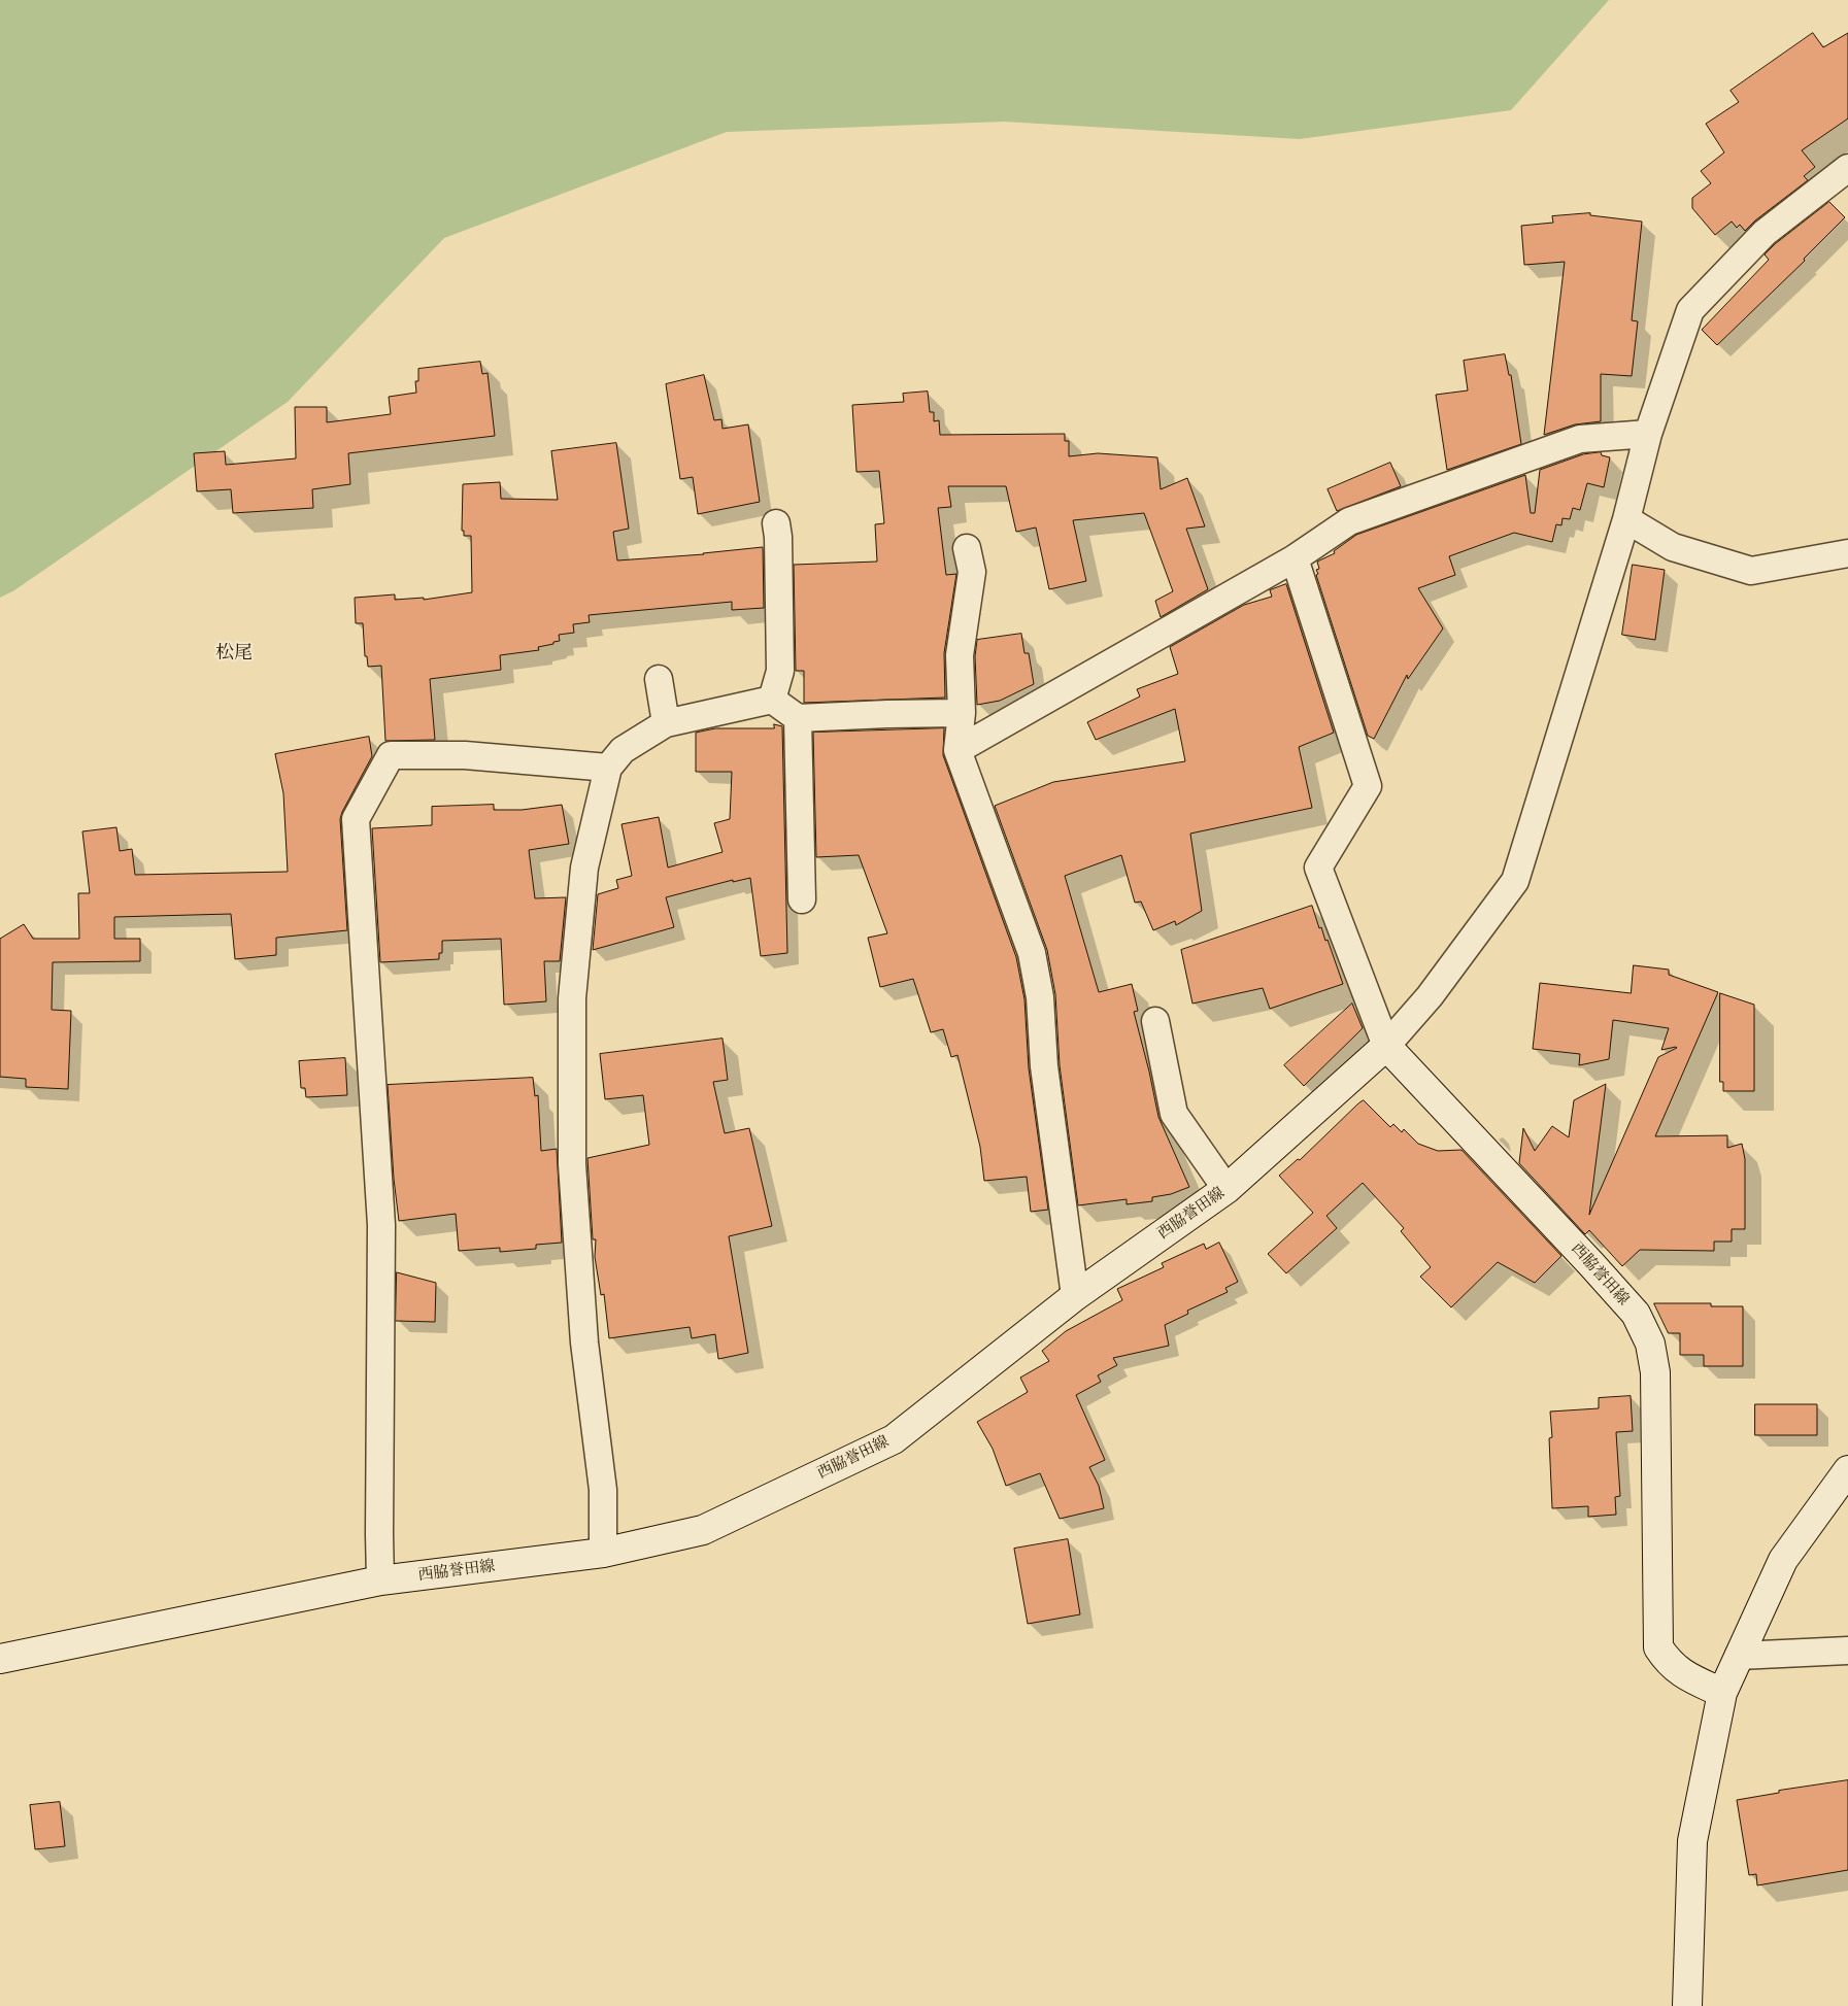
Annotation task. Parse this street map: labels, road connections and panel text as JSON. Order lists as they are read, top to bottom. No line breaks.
{"streets":{"main road":["西脇誉田線"]},"districts":["松尾"]}
